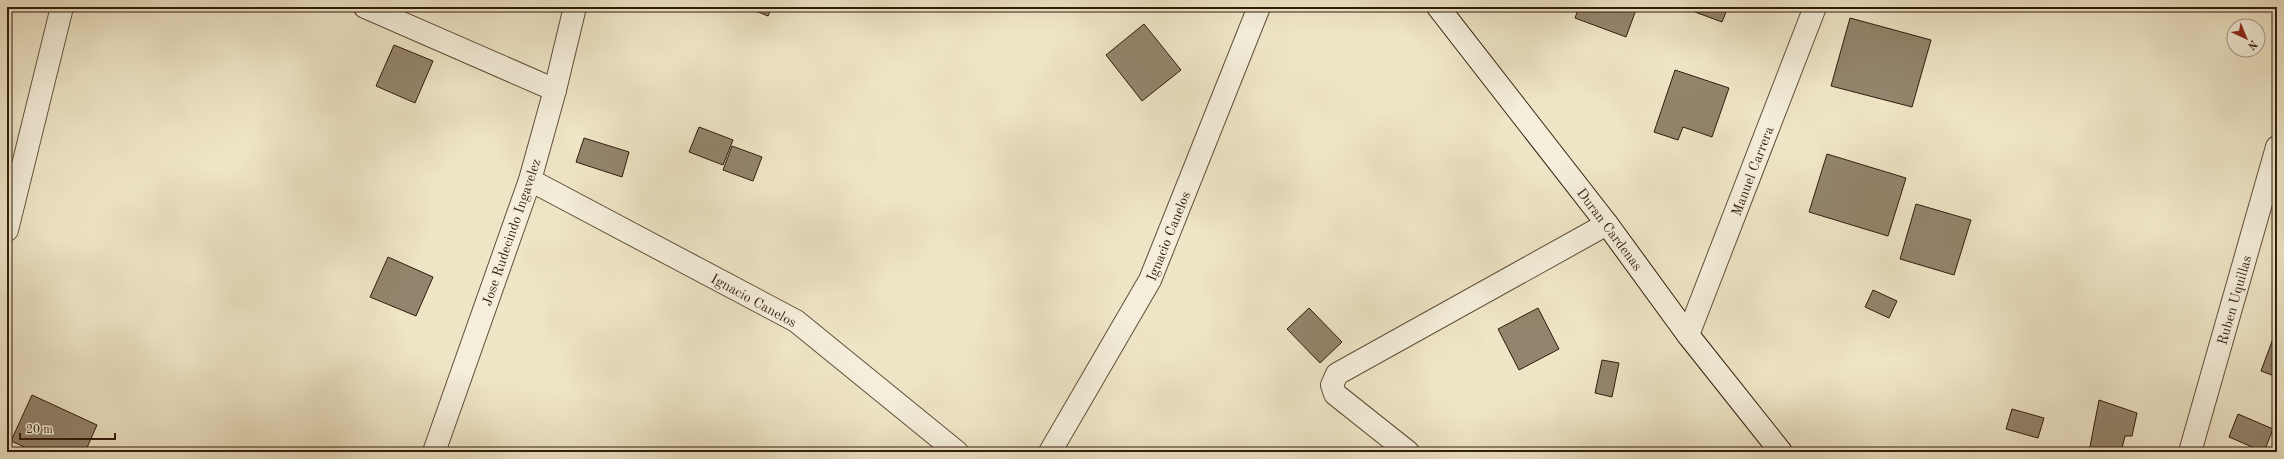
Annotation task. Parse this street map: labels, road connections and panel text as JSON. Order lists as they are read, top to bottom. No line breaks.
{"streets":{"street":["Manuel Carrera","Duran Cardenas","Jose Rudecindo Ingavelez","Ignacio Canelos","Ruben Uquillas"]},"crossings":[["Manuel Carrera","Duran Cardenas"],["Jose Rudecindo Ingavelez","Ignacio Canelos"]],"scale_bar":"20 m","north":"bottom right"}
